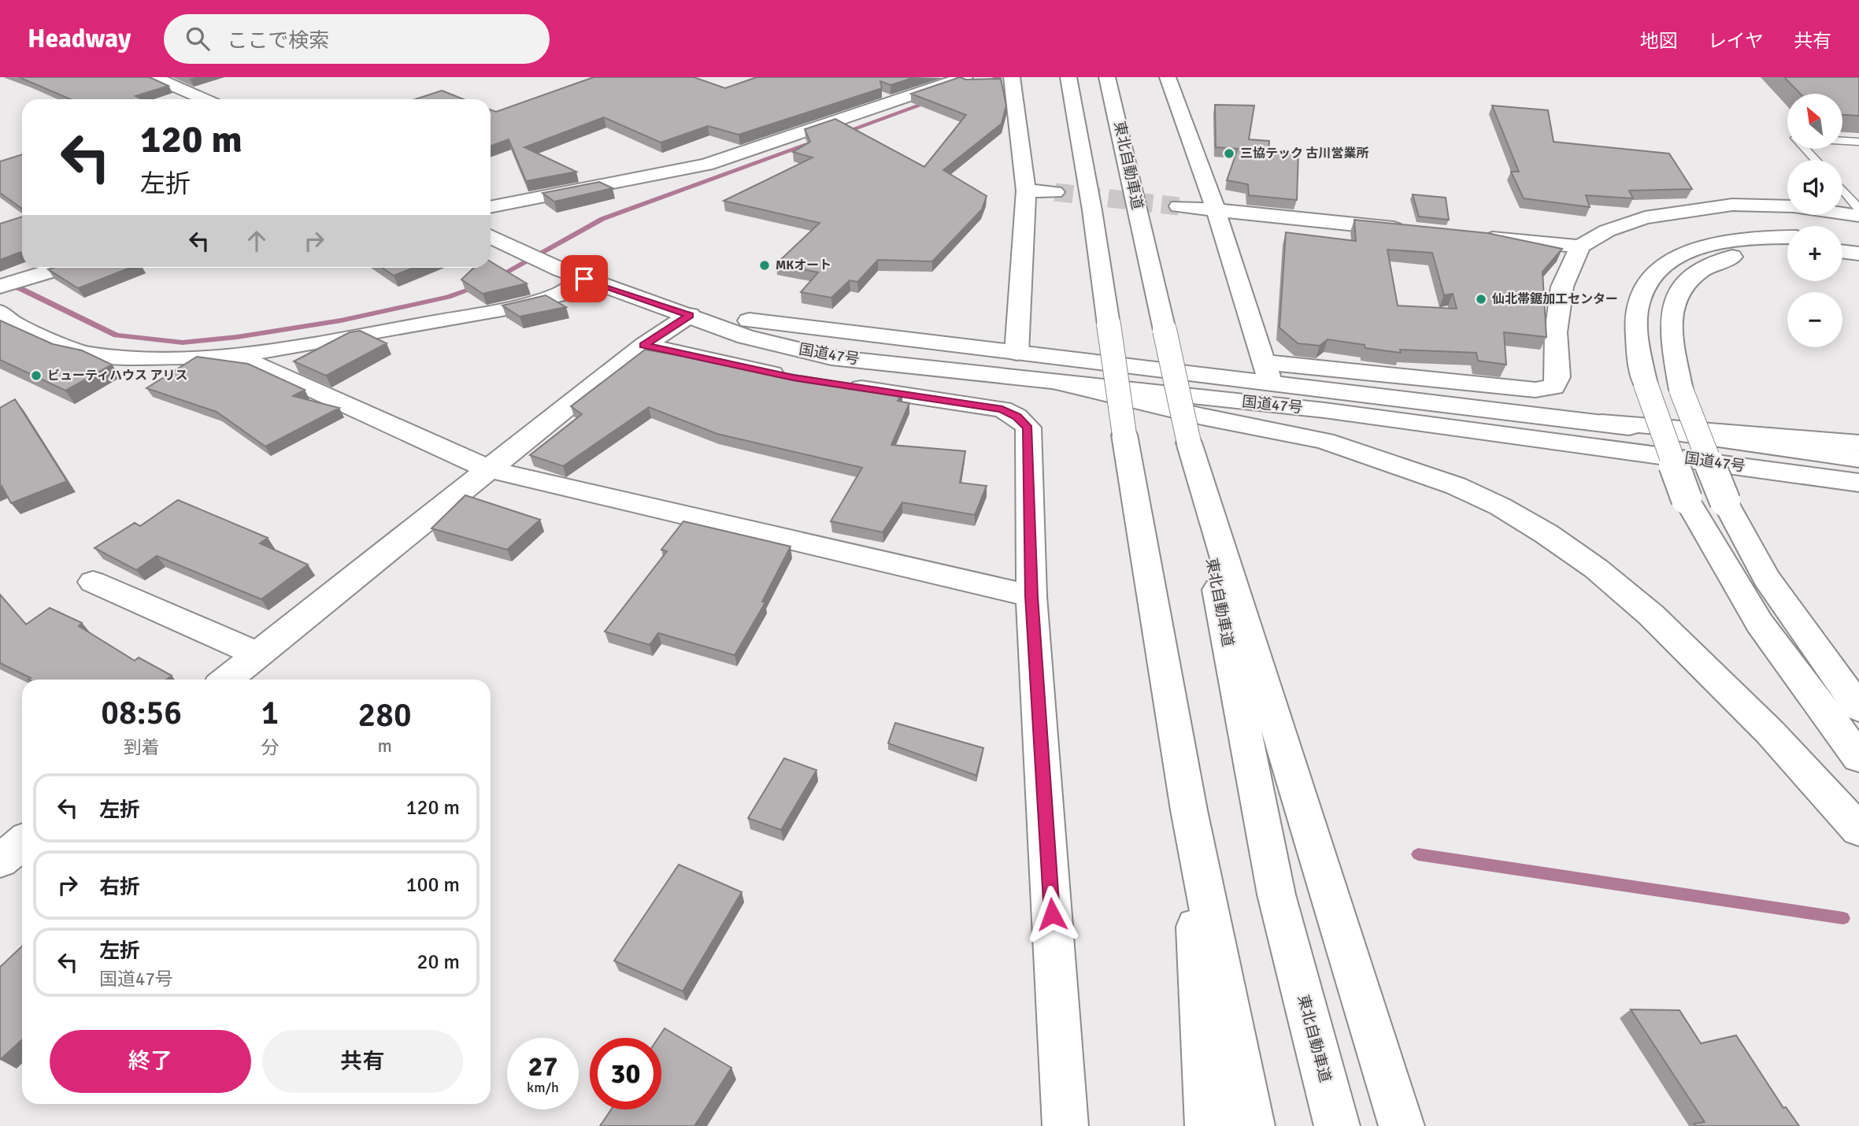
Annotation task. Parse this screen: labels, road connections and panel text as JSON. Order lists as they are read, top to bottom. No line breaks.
{"streets":{"main road":["東北自動車道","国道47号"]},"places":["三協テック 古川営業所","MKオート","仙北帯鋸加工センター","ビューティハウス アリス"],"north":"top left","page":{"header":"Headway","search":"ここで検索","nav":["地図","レイヤ","共有"],"map_buttons":["+","−"],"turn":["120 m","左折"],"eta":["08:56","到着","1","分","280","m"],"list":[{"name":"左折","value":"120 m"},{"name":"右折","value":"100 m"},{"name":"左折","note":"国道47号","value":"20 m"}],"buttons":["終了","共有"],"speed":"27 km/h","limit":"30"}}
